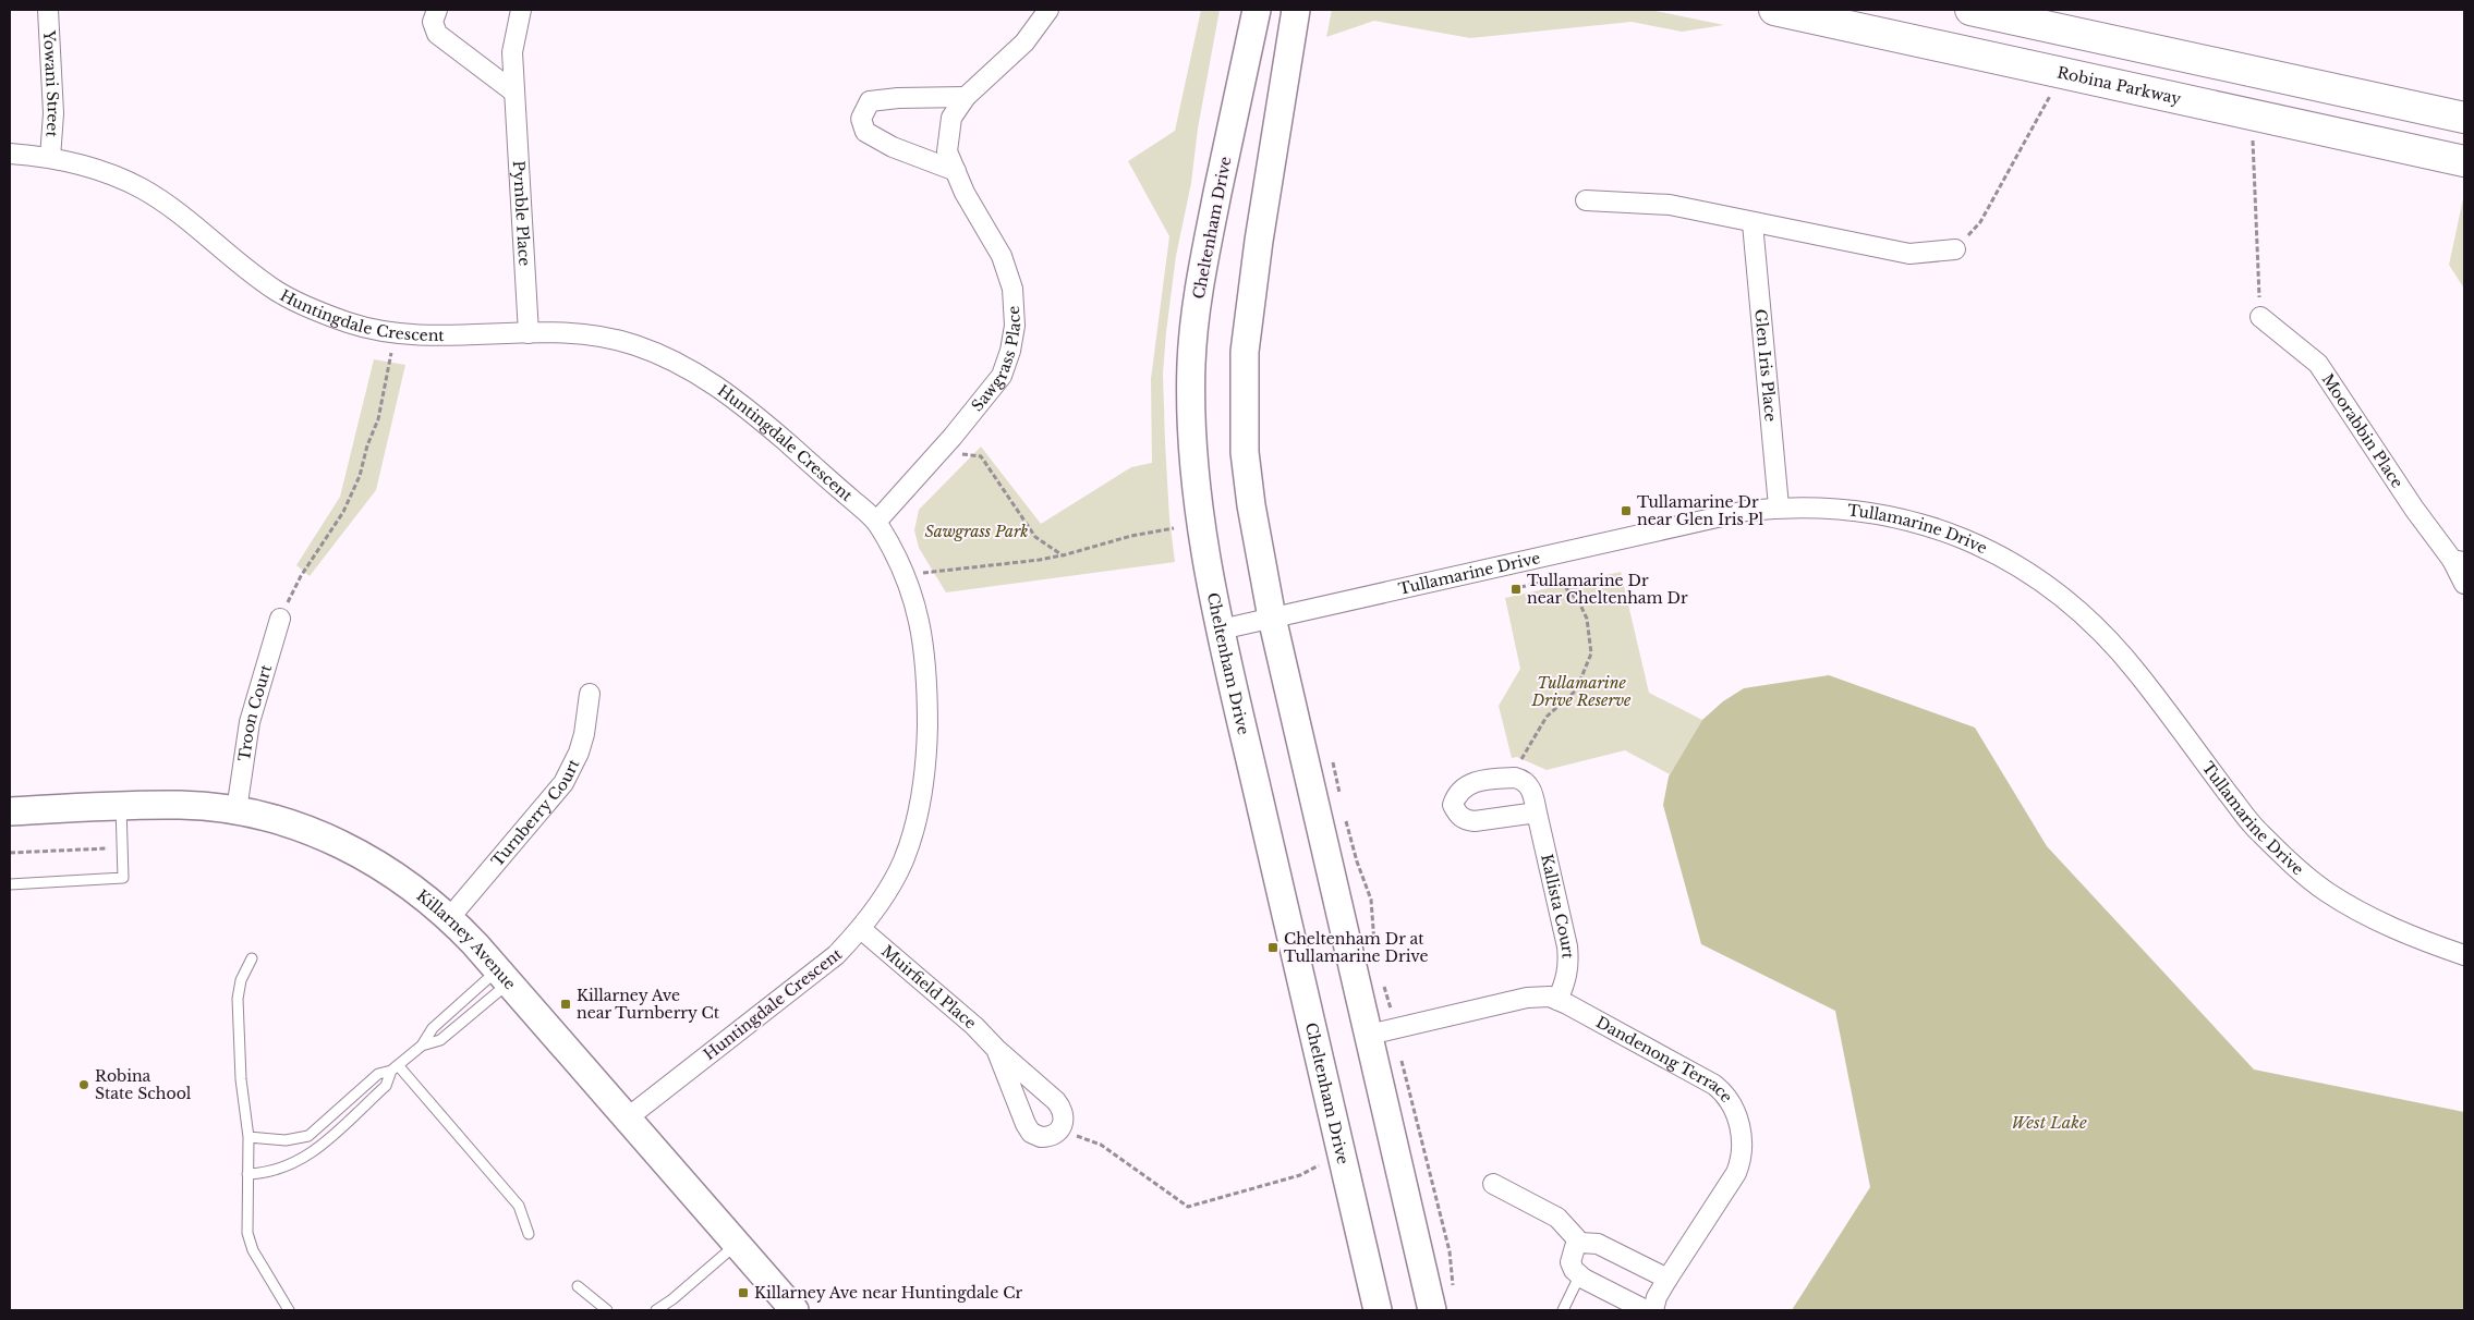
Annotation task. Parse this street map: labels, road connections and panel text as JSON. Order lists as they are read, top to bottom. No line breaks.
{"streets":{"main road":["Robina Parkway","Cheltenham Drive","Killarney Avenue"],"street":["Yowani Street","Pymble Place","Huntingdale Crescent","Sawgrass Place","Glen Iris Place","Moorabbin Place","Tullamarine Drive","Troon Court","Turnberry Court","Kallista Court","Muirfield Place","Dandenong Terrace"]},"crossings":[["Yowani Street","Huntingdale Crescent"],["Pymble Place","Huntingdale Crescent"],["Cheltenham Drive","Tullamarine Drive"],["Huntingdale Crescent","Sawgrass Place"],["Huntingdale Crescent","Killarney Avenue"],["Huntingdale Crescent","Muirfield Place"],["Glen Iris Place","Tullamarine Drive"],["Troon Court","Killarney Avenue"],["Turnberry Court","Killarney Avenue"],["Kallista Court","Dandenong Terrace"]],"water":["West Lake"],"parks":["Sawgrass Park","Tullamarine Drive Reserve"],"places":{"transit":["Tullamarine Dr near Glen Iris Pl","Tullamarine Dr near Cheltenham Dr","Cheltenham Dr at Tullamarine Drive","Killarney Ave near Turnberry Ct","Killarney Ave near Huntingdale Cr"],"other":["Robina State School"]}}
